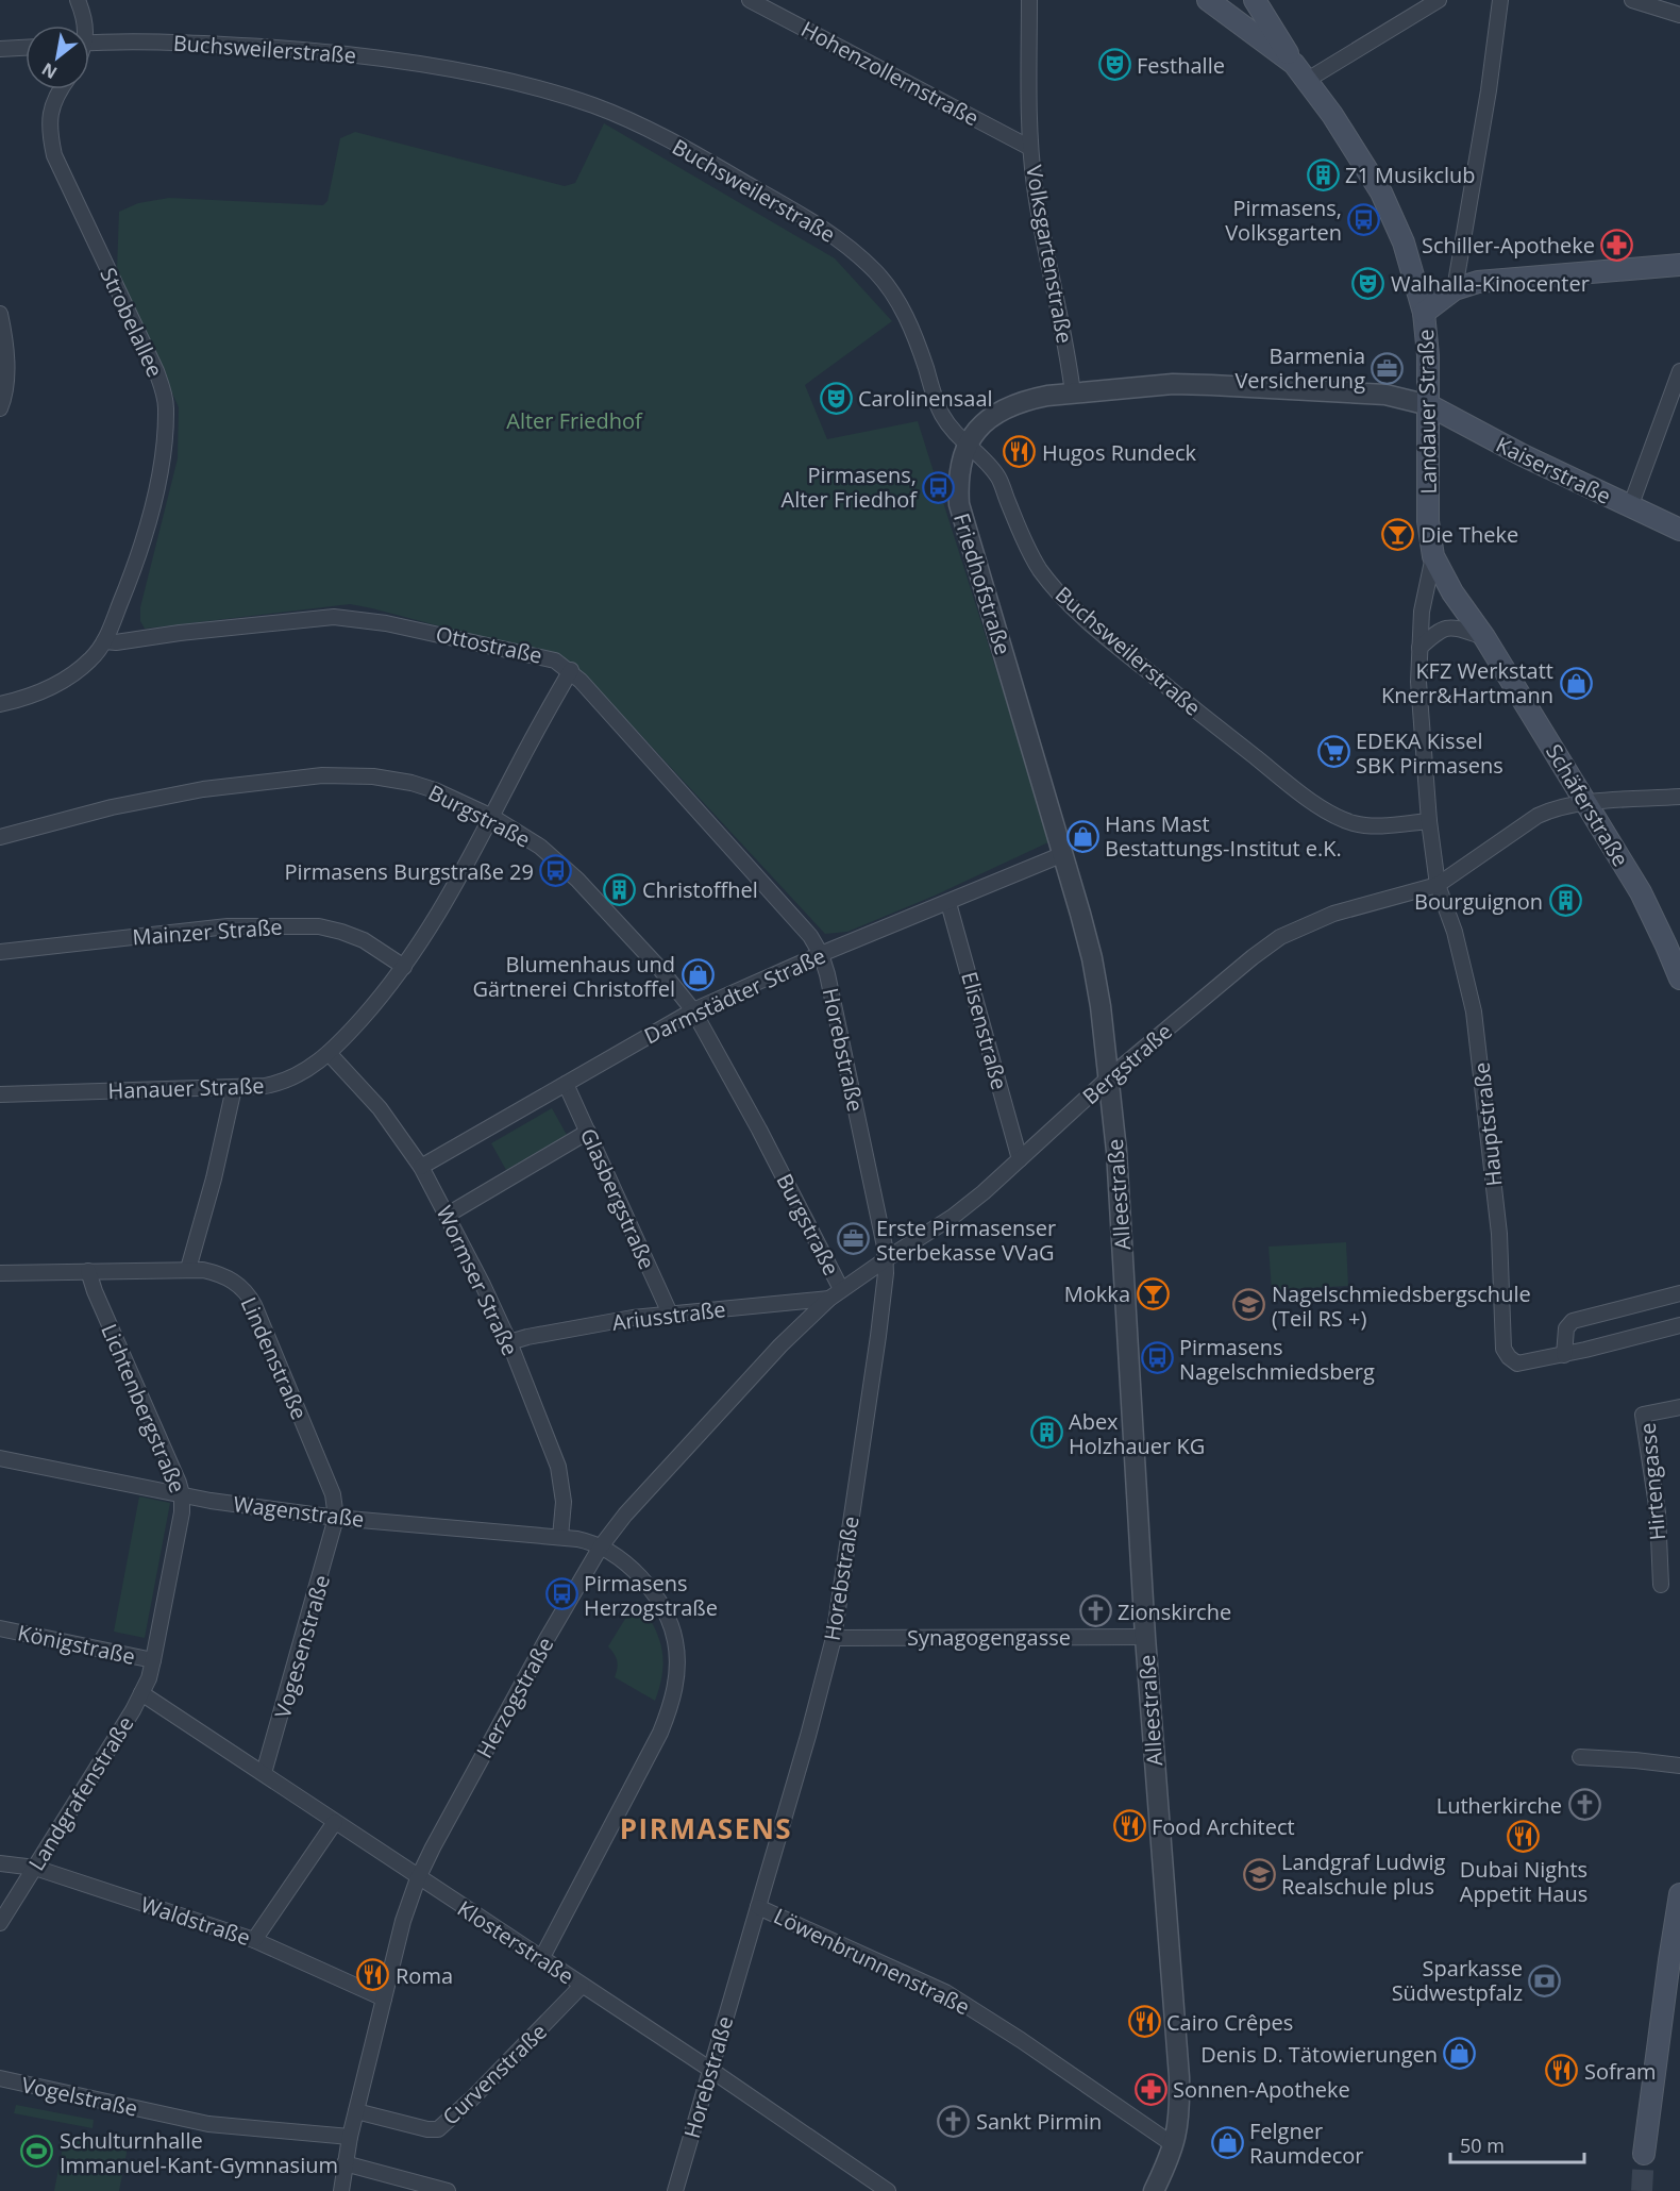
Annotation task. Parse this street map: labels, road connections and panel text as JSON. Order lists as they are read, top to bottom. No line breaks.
{"streets":{"main road":["Landauer Straße","Kaiserstraße","Schäferstraße"],"street":["Buchsweilerstraße","Hohenzollernstraße","Volksgartenstraße","Strobelallee","Friedhofstraße","Ottostraße","Burgstraße","Mainzer Straße","Darmstädter Straße","Elisenstraße","Horebstraße","Bergstraße","Hanauer Straße","Hauptstraße","Alleestraße","Glasbergstraße","Wormser Straße","Ariusstraße","Lindenstraße","Lichtenbergstraße","Hirtengasse","Wagenstraße","Synagogengasse","Königstraße","Vogesenstraße","Herzogstraße","Landgrafenstraße","Waldstraße","Klosterstraße","Löwenbrunnenstraße","Curvenstraße","Vogelstraße"]},"crossings":[["Buchsweilerstraße","Landauer Straße"],["Buchsweilerstraße","Friedhofstraße"],["Hohenzollernstraße","Volksgartenstraße"],["Volksgartenstraße","Friedhofstraße"],["Strobelallee","Ottostraße"],["Landauer Straße","Kaiserstraße"],["Landauer Straße","Friedhofstraße"],["Landauer Straße","Schäferstraße"],["Landauer Straße","Bergstraße"],["Landauer Straße","Hauptstraße"],["Kaiserstraße","Friedhofstraße"],["Friedhofstraße","Darmstädter Straße"],["Friedhofstraße","Bergstraße"],["Friedhofstraße","Alleestraße"],["Ottostraße","Darmstädter Straße"],["Ottostraße","Horebstraße"],["Ottostraße","Hanauer Straße"],["Schäferstraße","Bergstraße"],["Burgstraße","Darmstädter Straße"],["Burgstraße","Bergstraße"],["Burgstraße","Hanauer Straße"],["Burgstraße","Ariusstraße"],["Burgstraße","Herzogstraße"],["Mainzer Straße","Hanauer Straße"],["Darmstädter Straße","Elisenstraße"],["Darmstädter Straße","Horebstraße"],["Darmstädter Straße","Glasbergstraße"],["Darmstädter Straße","Wormser Straße"],["Elisenstraße","Bergstraße"],["Horebstraße","Bergstraße"],["Horebstraße","Synagogengasse"],["Horebstraße","Klosterstraße"],["Horebstraße","Löwenbrunnenstraße"],["Bergstraße","Hauptstraße"],["Bergstraße","Alleestraße"],["Bergstraße","Ariusstraße"],["Bergstraße","Herzogstraße"],["Hanauer Straße","Wormser Straße"],["Alleestraße","Synagogengasse"],["Alleestraße","Löwenbrunnenstraße"],["Glasbergstraße","Ariusstraße"],["Wormser Straße","Ariusstraße"],["Wormser Straße","Wagenstraße"],["Ariusstraße","Herzogstraße"],["Lindenstraße","Lichtenbergstraße"],["Lindenstraße","Wagenstraße"],["Lindenstraße","Vogesenstraße"],["Lichtenbergstraße","Wagenstraße"],["Lichtenbergstraße","Königstraße"],["Lichtenbergstraße","Landgrafenstraße"],["Wagenstraße","Vogesenstraße"],["Wagenstraße","Herzogstraße"],["Königstraße","Landgrafenstraße"],["Vogesenstraße","Klosterstraße"],["Herzogstraße","Waldstraße"],["Herzogstraße","Klosterstraße"],["Herzogstraße","Curvenstraße"],["Herzogstraße","Vogelstraße"],["Landgrafenstraße","Waldstraße"],["Landgrafenstraße","Klosterstraße"],["Klosterstraße","Curvenstraße"]],"districts":["PIRMASENS"],"parks":["Alter Friedhof"],"places":{"theatre":["Festhalle","Walhalla-Kinocenter","Carolinensaal"],"building":["Z1 Musikclub","Christoffhel","Bourguignon","Abex Holzhauer KG"],"bus stop":["Pirmasens, Volksgarten","Pirmasens, Alter Friedhof","Pirmasens Burgstraße 29","Pirmasens Nagelschmiedsberg","Pirmasens Herzogstraße"],"pharmacy":["Schiller-Apotheke","Sonnen-Apotheke"],"office":["Barmenia Versicherung","Erste Pirmasenser Sterbekasse VVaG"],"restaurant":["Hugos Rundeck","Food Architect","Dubai Nights Appetit Haus","Roma","Cairo Crêpes","Sofram"],"bar":["Die Theke","Mokka"],"shop":["KFZ Werkstatt Knerr&Hartmann","Hans Mast Bestattungs-Institut e.K.","Blumenhaus und Gärtnerei Christoffel","Denis D. Tätowierungen","Felgner Raumdecor"],"supermarket":["EDEKA Kissel SBK Pirmasens"],"school or university":["Nagelschmiedsbergschule (Teil RS +)","Landgraf Ludwig Realschule plus"],"church":["Zionskirche","Lutherkirche","Sankt Pirmin"],"bank":["Sparkasse Südwestpfalz"],"sports":["Schulturnhalle Immanuel-Kant-Gymnasium"]},"scale_bar":"50 m","north":"bottom left"}
